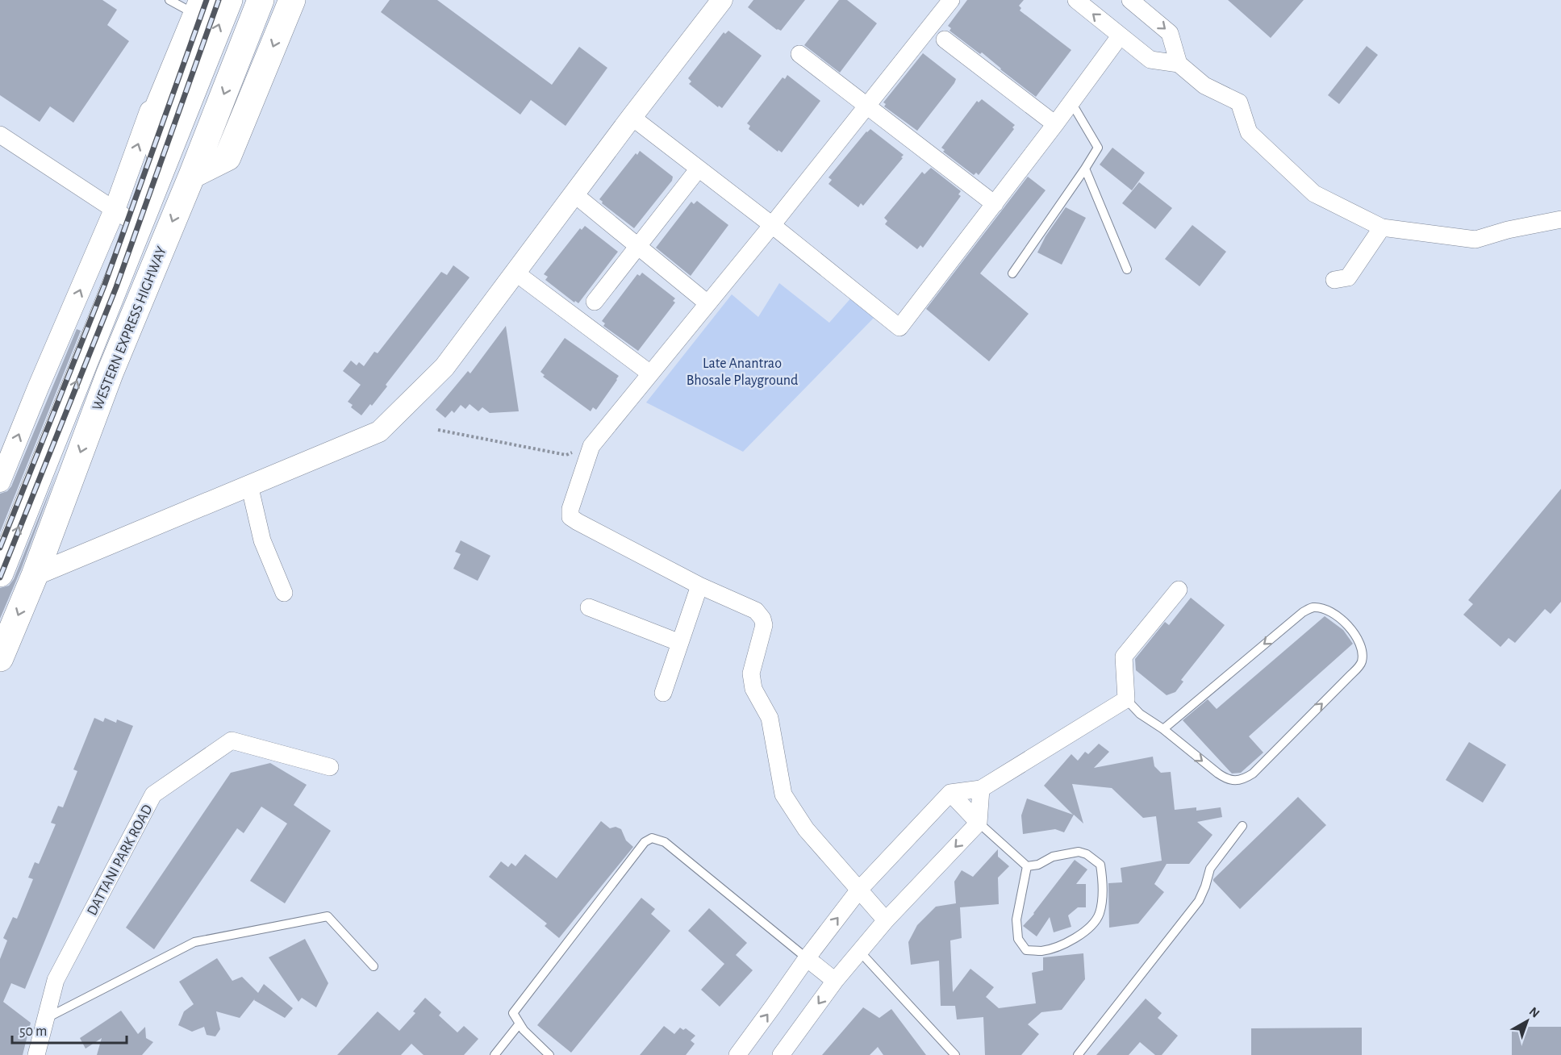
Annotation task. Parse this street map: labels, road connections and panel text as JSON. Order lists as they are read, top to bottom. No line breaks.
{"streets":{"highway":["WESTERN EXPRESS HIGHWAY"],"street":["DATTANI PARK ROAD"]},"parks":["Late Anantrao Bhosale Playground"],"scale_bar":"50 m","north":"top right"}
